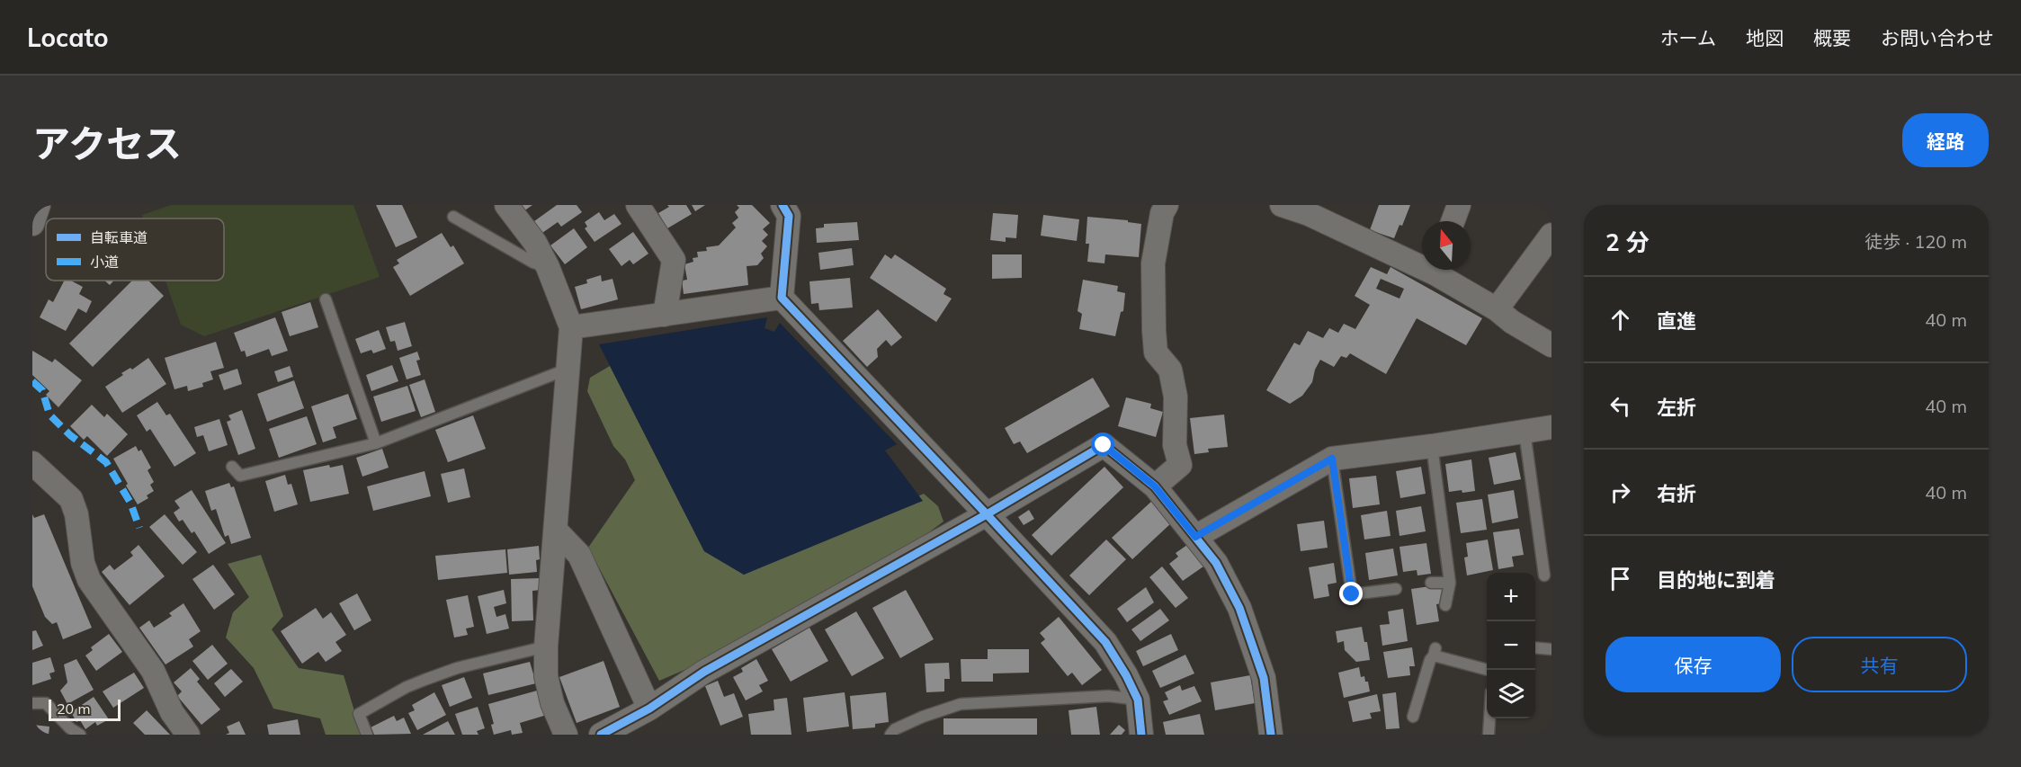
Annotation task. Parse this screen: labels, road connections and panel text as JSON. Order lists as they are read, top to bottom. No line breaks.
{"legend":["自転車道","小道"],"scale_bar":"20 m","north":"top","page":{"header":"Locato","nav":["ホーム","地図","概要","お問い合わせ"],"title":"アクセス","buttons":["経路",["保存","共有"]],"heading":["2 分","徒歩 · 120 m"],"list":[["直進","40 m"],["左折","40 m"],["右折","40 m"],"目的地に到着"],"map_buttons":["+","−"],"scale":"20 m"}}
